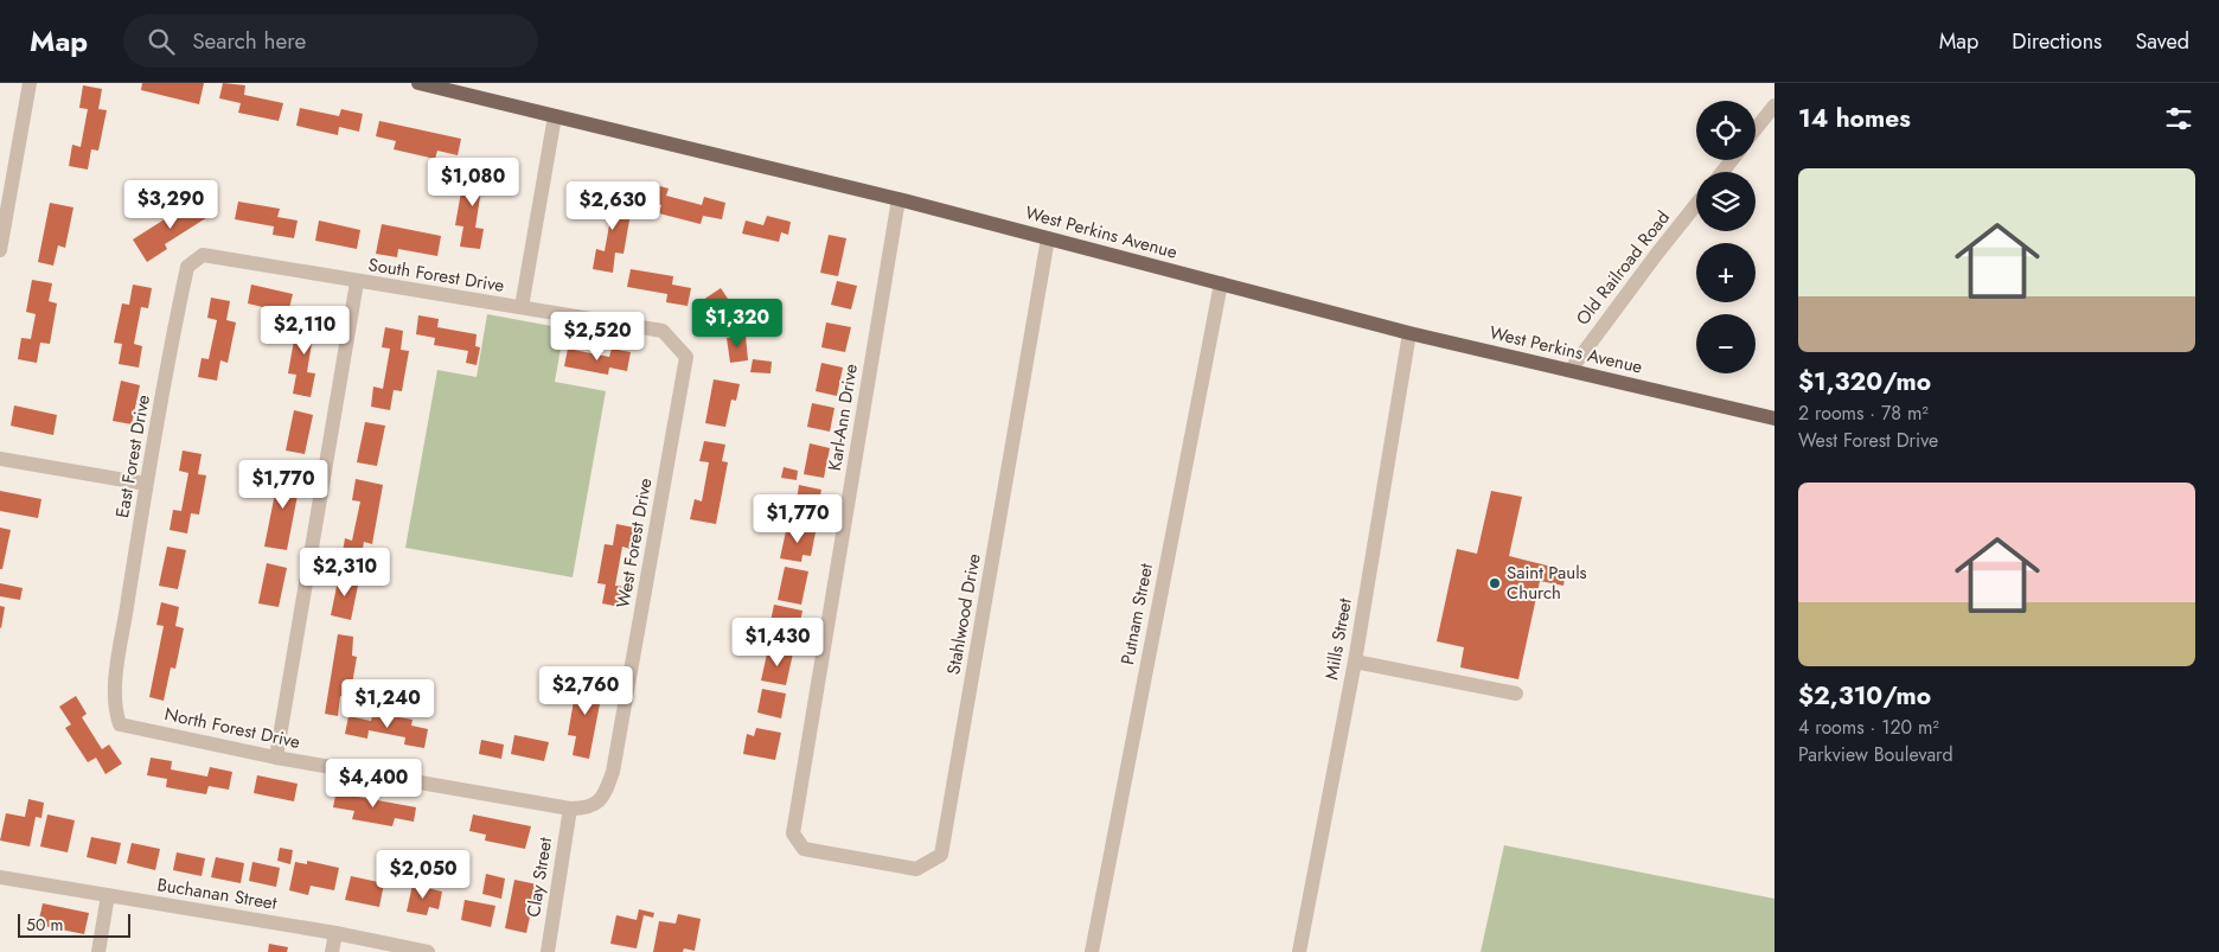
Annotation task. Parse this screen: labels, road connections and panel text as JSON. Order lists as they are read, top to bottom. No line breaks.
{"streets":{"main road":["West Perkins Avenue"],"street":["Old Railroad Road","South Forest Drive","Karl-Ann Drive","East Forest Drive","West Forest Drive","Stahlwood Drive","Putnam Street","Mills Street","North Forest Drive","Clay Street","Buchanan Street"]},"crossings":[["West Perkins Avenue","Old Railroad Road"],["West Perkins Avenue","Karl-Ann Drive"],["West Perkins Avenue","Stahlwood Drive"],["West Perkins Avenue","Putnam Street"],["West Perkins Avenue","Mills Street"],["South Forest Drive","East Forest Drive"],["South Forest Drive","West Forest Drive"],["Karl-Ann Drive","Stahlwood Drive"],["East Forest Drive","North Forest Drive"],["West Forest Drive","North Forest Drive"],["North Forest Drive","Clay Street"]],"places":["Saint Pauls Church"],"scale_bar":"50 m","page":{"header":"Map","search":"Search here","nav":["Map","Directions","Saved"],"heading":"14 homes","map_buttons":["+","−"],"list":[{"name":"$1,320/mo","note":"2 rooms · 78 m² · West Forest Drive"},{"name":"$2,310/mo","note":"4 rooms · 120 m² · Parkview Boulevard"}],"price":["$1,080","$3,290","$2,630","$1,320","$2,110","$2,520","$1,770","$1,770","$2,310","$1,430","$2,760","$1,240","$4,400","$2,050"],"scale":"50 m"}}
